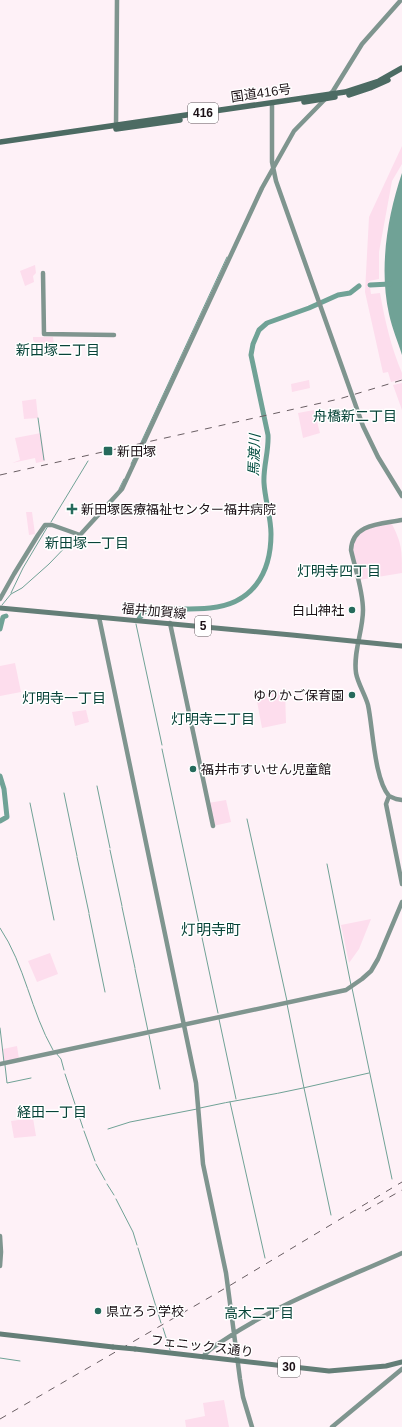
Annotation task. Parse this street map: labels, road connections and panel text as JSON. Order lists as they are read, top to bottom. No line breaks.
{"streets":{"highway":["国道416号","416"],"main road":["福井加賀線","5","フェニックス通り","30"]},"districts":["新田塚二丁目","舟橋新二丁目","新田塚一丁目","灯明寺四丁目","灯明寺一丁目","灯明寺二丁目","灯明寺町","経田一丁目","高木二丁目"],"water":["馬渡川"],"places":{"transit":["新田塚"],"health":["新田塚医療福祉センター福井病院"],"other":["白山神社","ゆりかご保育園","福井市すいせん児童館","県立ろう学校"]}}
